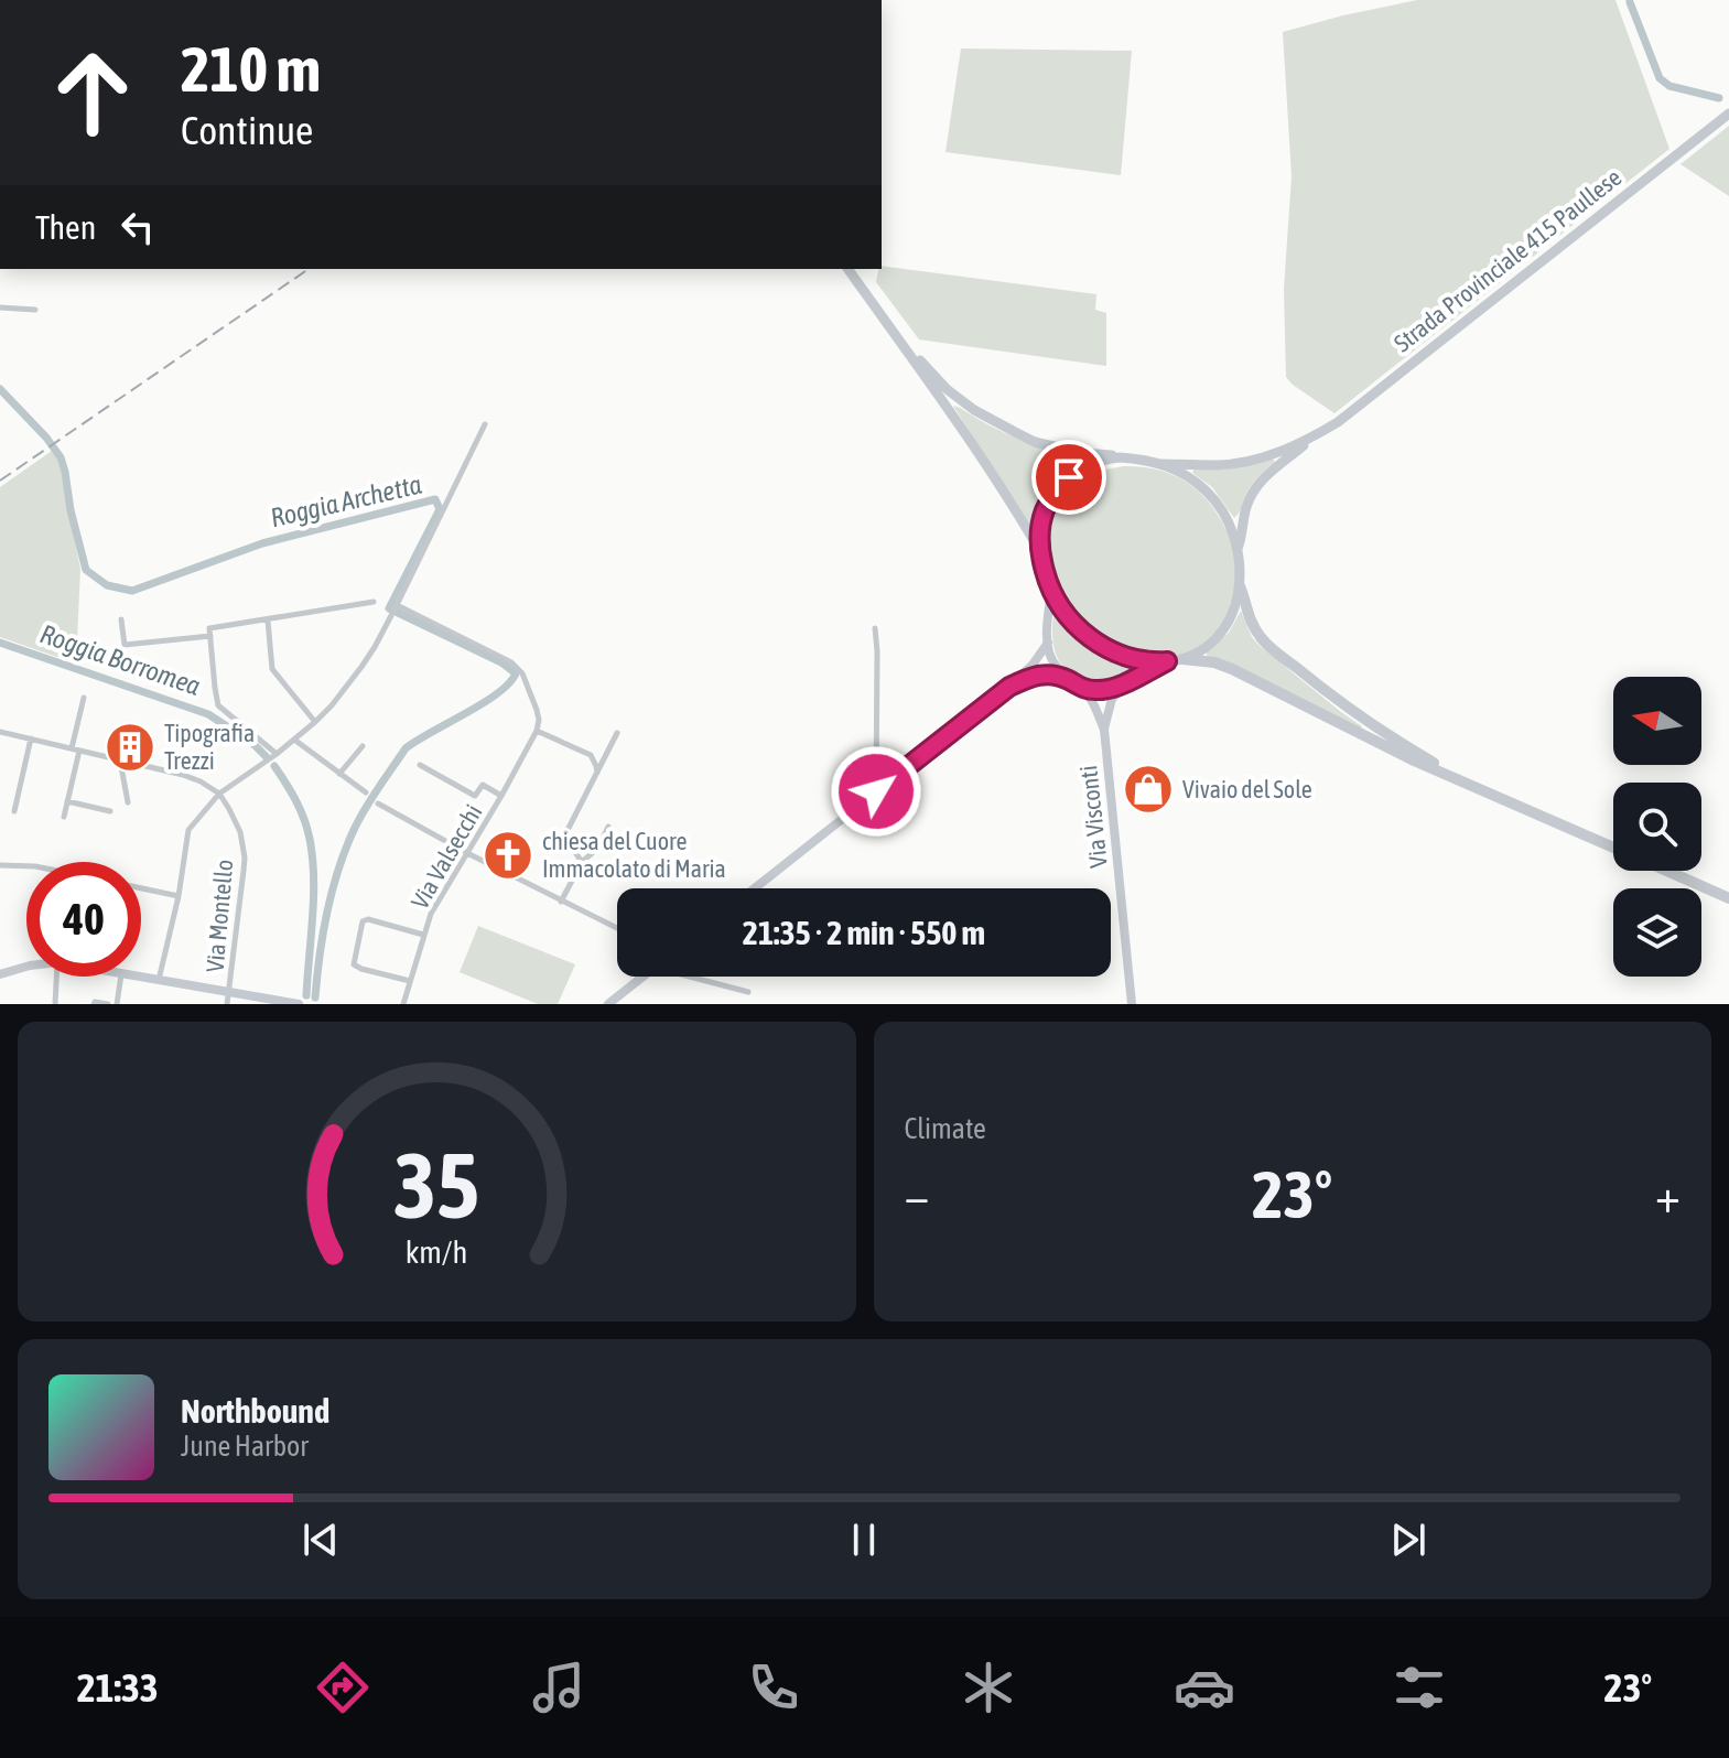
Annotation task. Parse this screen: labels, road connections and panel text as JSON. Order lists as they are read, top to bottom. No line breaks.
{"streets":{"main road":["Strada Provinciale 415 Paullese"],"street":["Via Visconti","Via Valsecchi","Via Montello"]},"water":["Roggia Archetta","Roggia Borromea"],"places":{"building":["Tipografia Trezzi"],"shop":["Vivaio del Sole"],"church":["chiesa del Cuore Immacolato di Maria"]},"north":"left","page":{"turn":["210 m","Continue"],"then":"Then","limit":"40","trip":"21:35 · 2 min · 550 m","tile":"Climate","heat":["−","23°","+"],"song":["Northbound","June Harbor"],"tabs":["21:33","23°"],"gauge":["35","km/h"]}}
